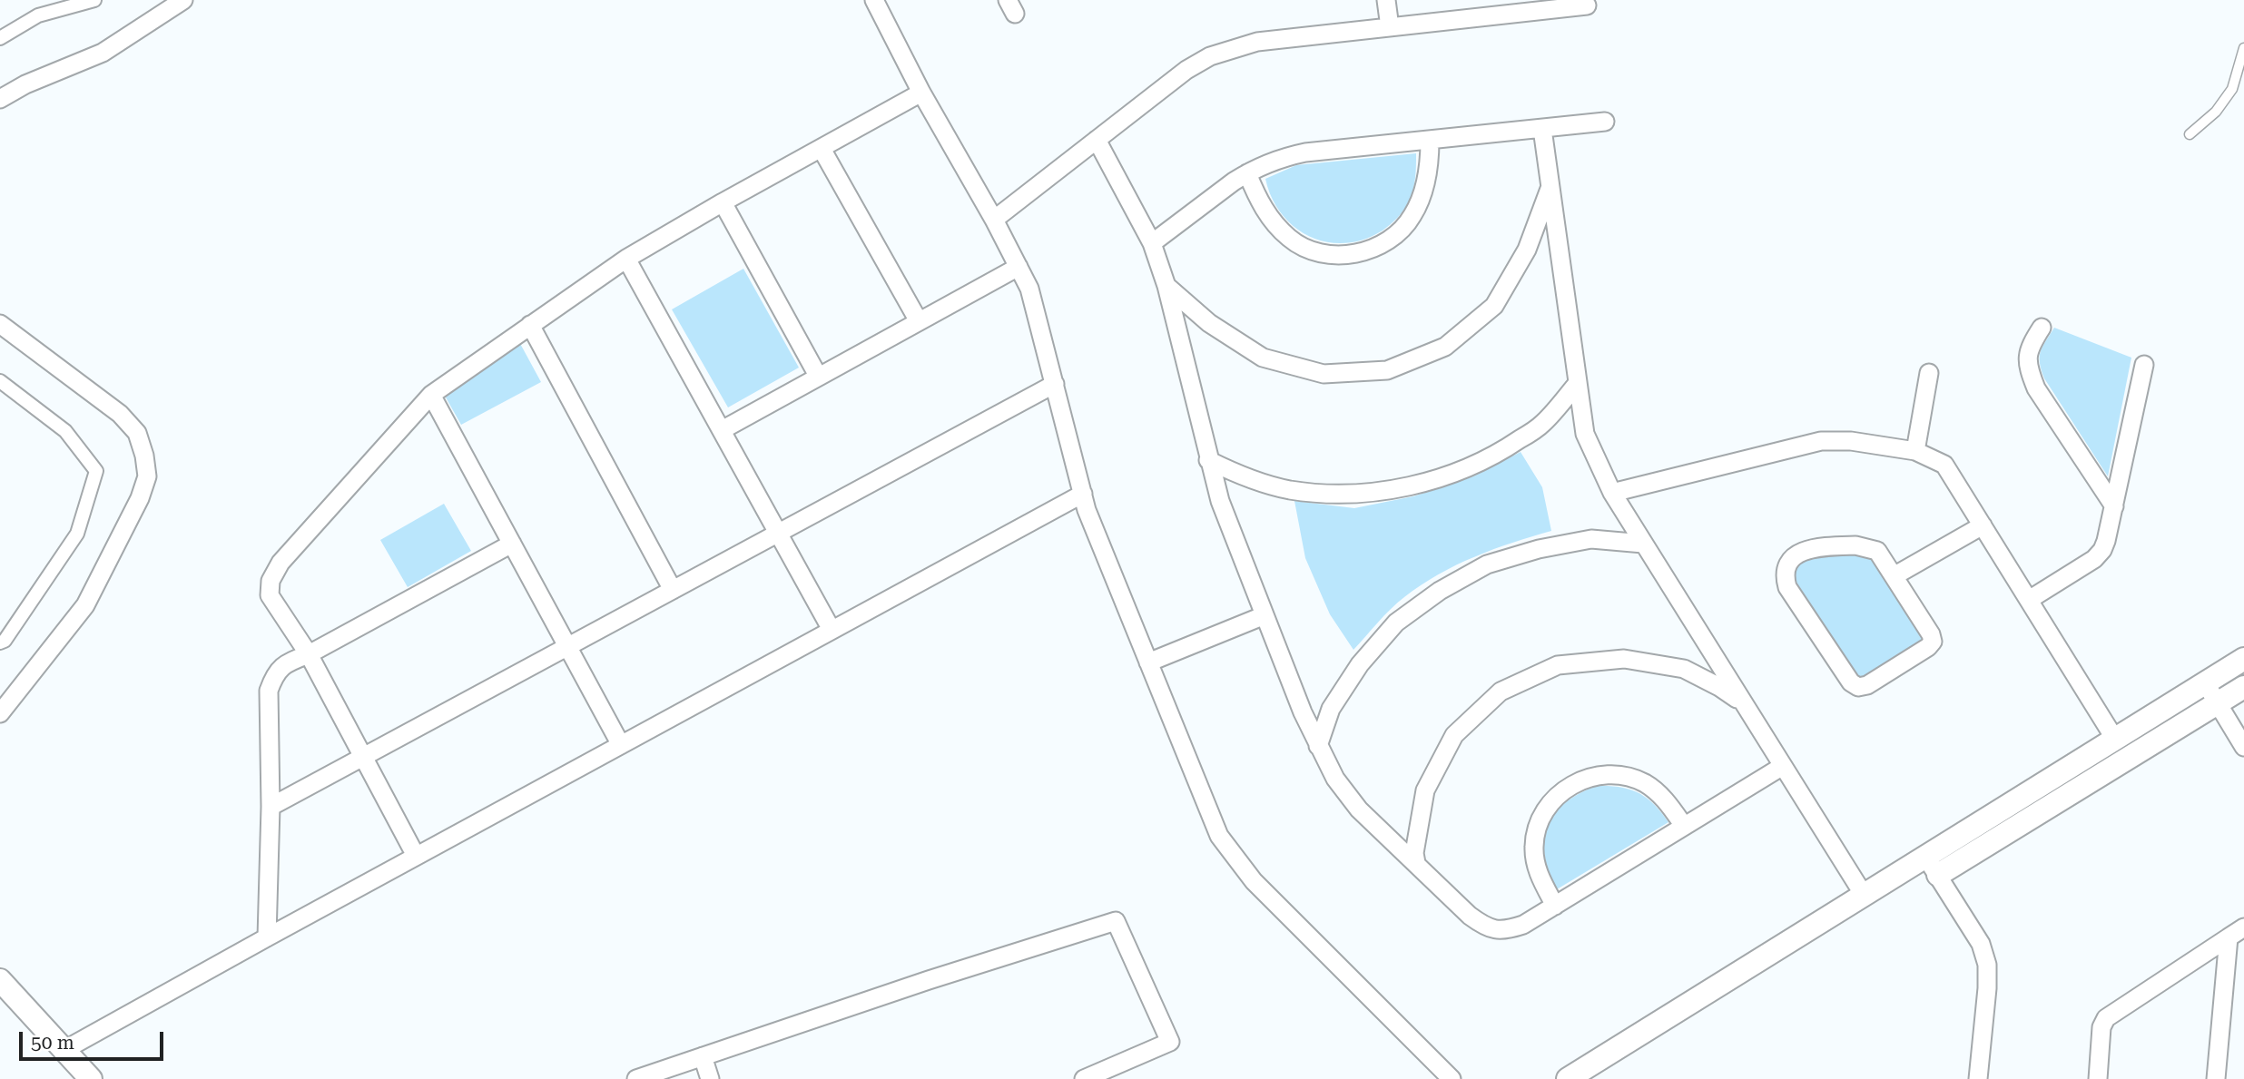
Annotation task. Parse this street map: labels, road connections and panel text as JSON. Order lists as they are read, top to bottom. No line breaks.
{"scale_bar":"50 m"}
